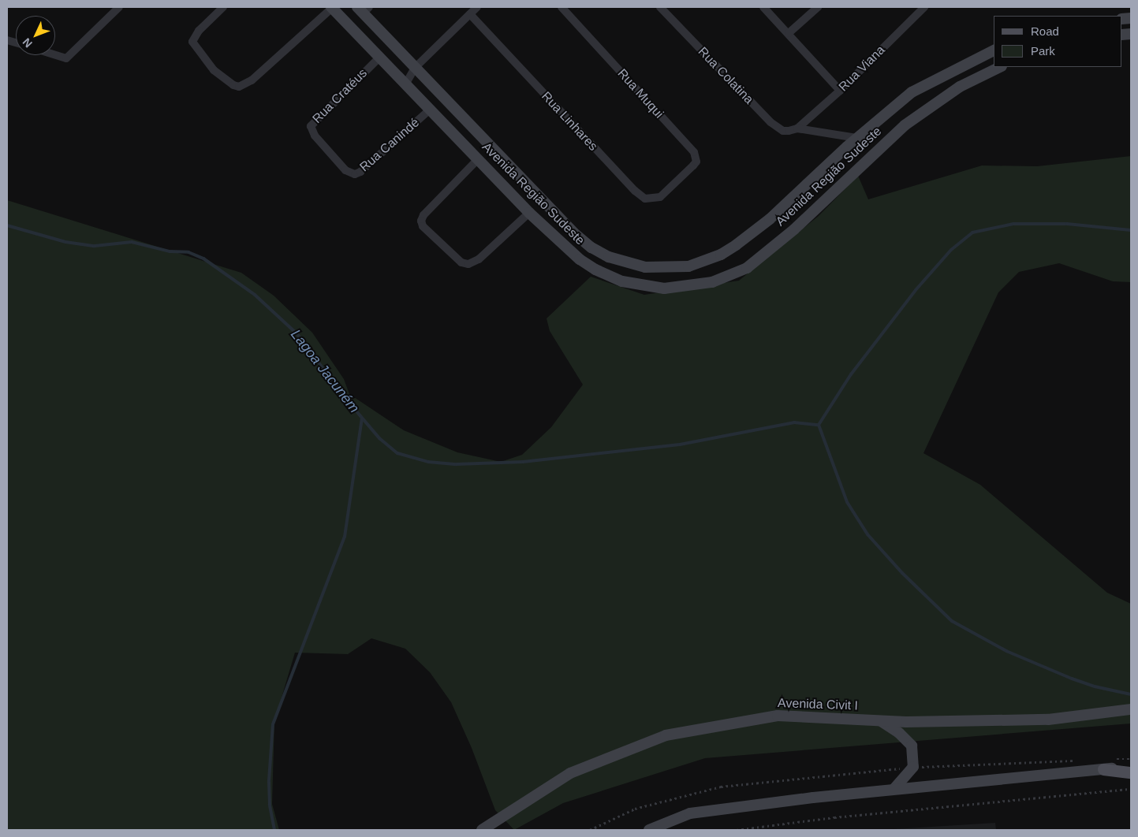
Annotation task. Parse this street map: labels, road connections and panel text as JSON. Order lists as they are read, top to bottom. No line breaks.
{"streets":{"street":["Rua Viana","Rua Colatina","Rua Muqui","Rua Cratéus","Rua Linhares","Rua Canindé","Avenida Região Sudeste","Avenida Civit I"]},"crossings":[["Rua Viana","Rua Colatina"],["Rua Colatina","Avenida Região Sudeste"],["Rua Muqui","Rua Linhares"],["Rua Cratéus","Rua Canindé"],["Rua Cratéus","Avenida Região Sudeste"],["Rua Canindé","Avenida Região Sudeste"]],"water":["Lagoa Jacuném"],"legend":["Road","Park"],"north":"bottom left"}
